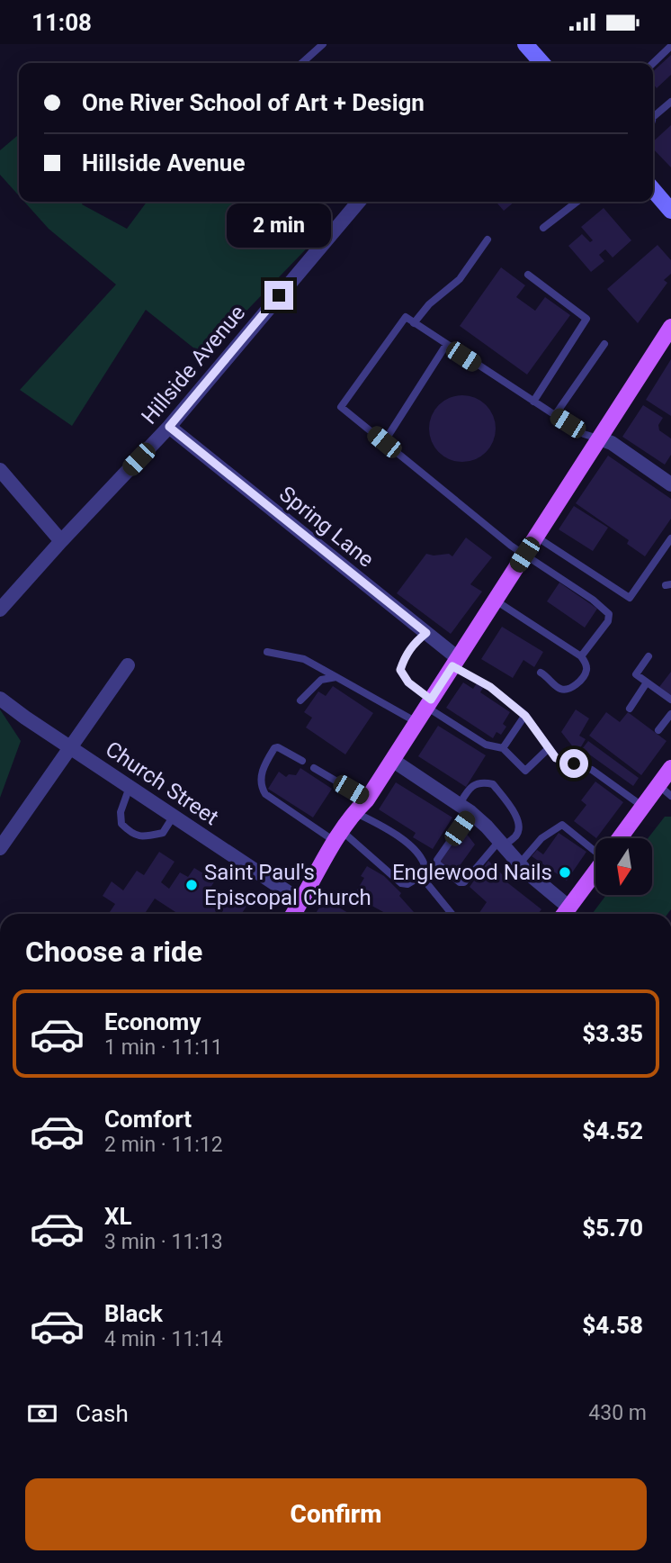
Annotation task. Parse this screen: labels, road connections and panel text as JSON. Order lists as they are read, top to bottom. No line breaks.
{"streets":{"street":["Hillside Avenue","Spring Lane","Church Street"]},"crossings":[["Hillside Avenue","Spring Lane"]],"places":["Englewood Nails","Saint Paul's Episcopal Church"],"north":"bottom","page":{"status":"11:08","banner":["One River School of Art + Design","Hillside Avenue"],"bubble":"2 min","heading":"Choose a ride","list":[{"name":"Economy","note":"1 min · 11:11","value":"$3.35"},{"name":"Comfort","note":"2 min · 11:12","value":"$4.52"},{"name":"XL","note":"3 min · 11:13","value":"$5.70"},{"name":"Black","note":"4 min · 11:14","value":"$4.58"}],"pay":["Cash","430 m"],"buttons":"Confirm"}}
